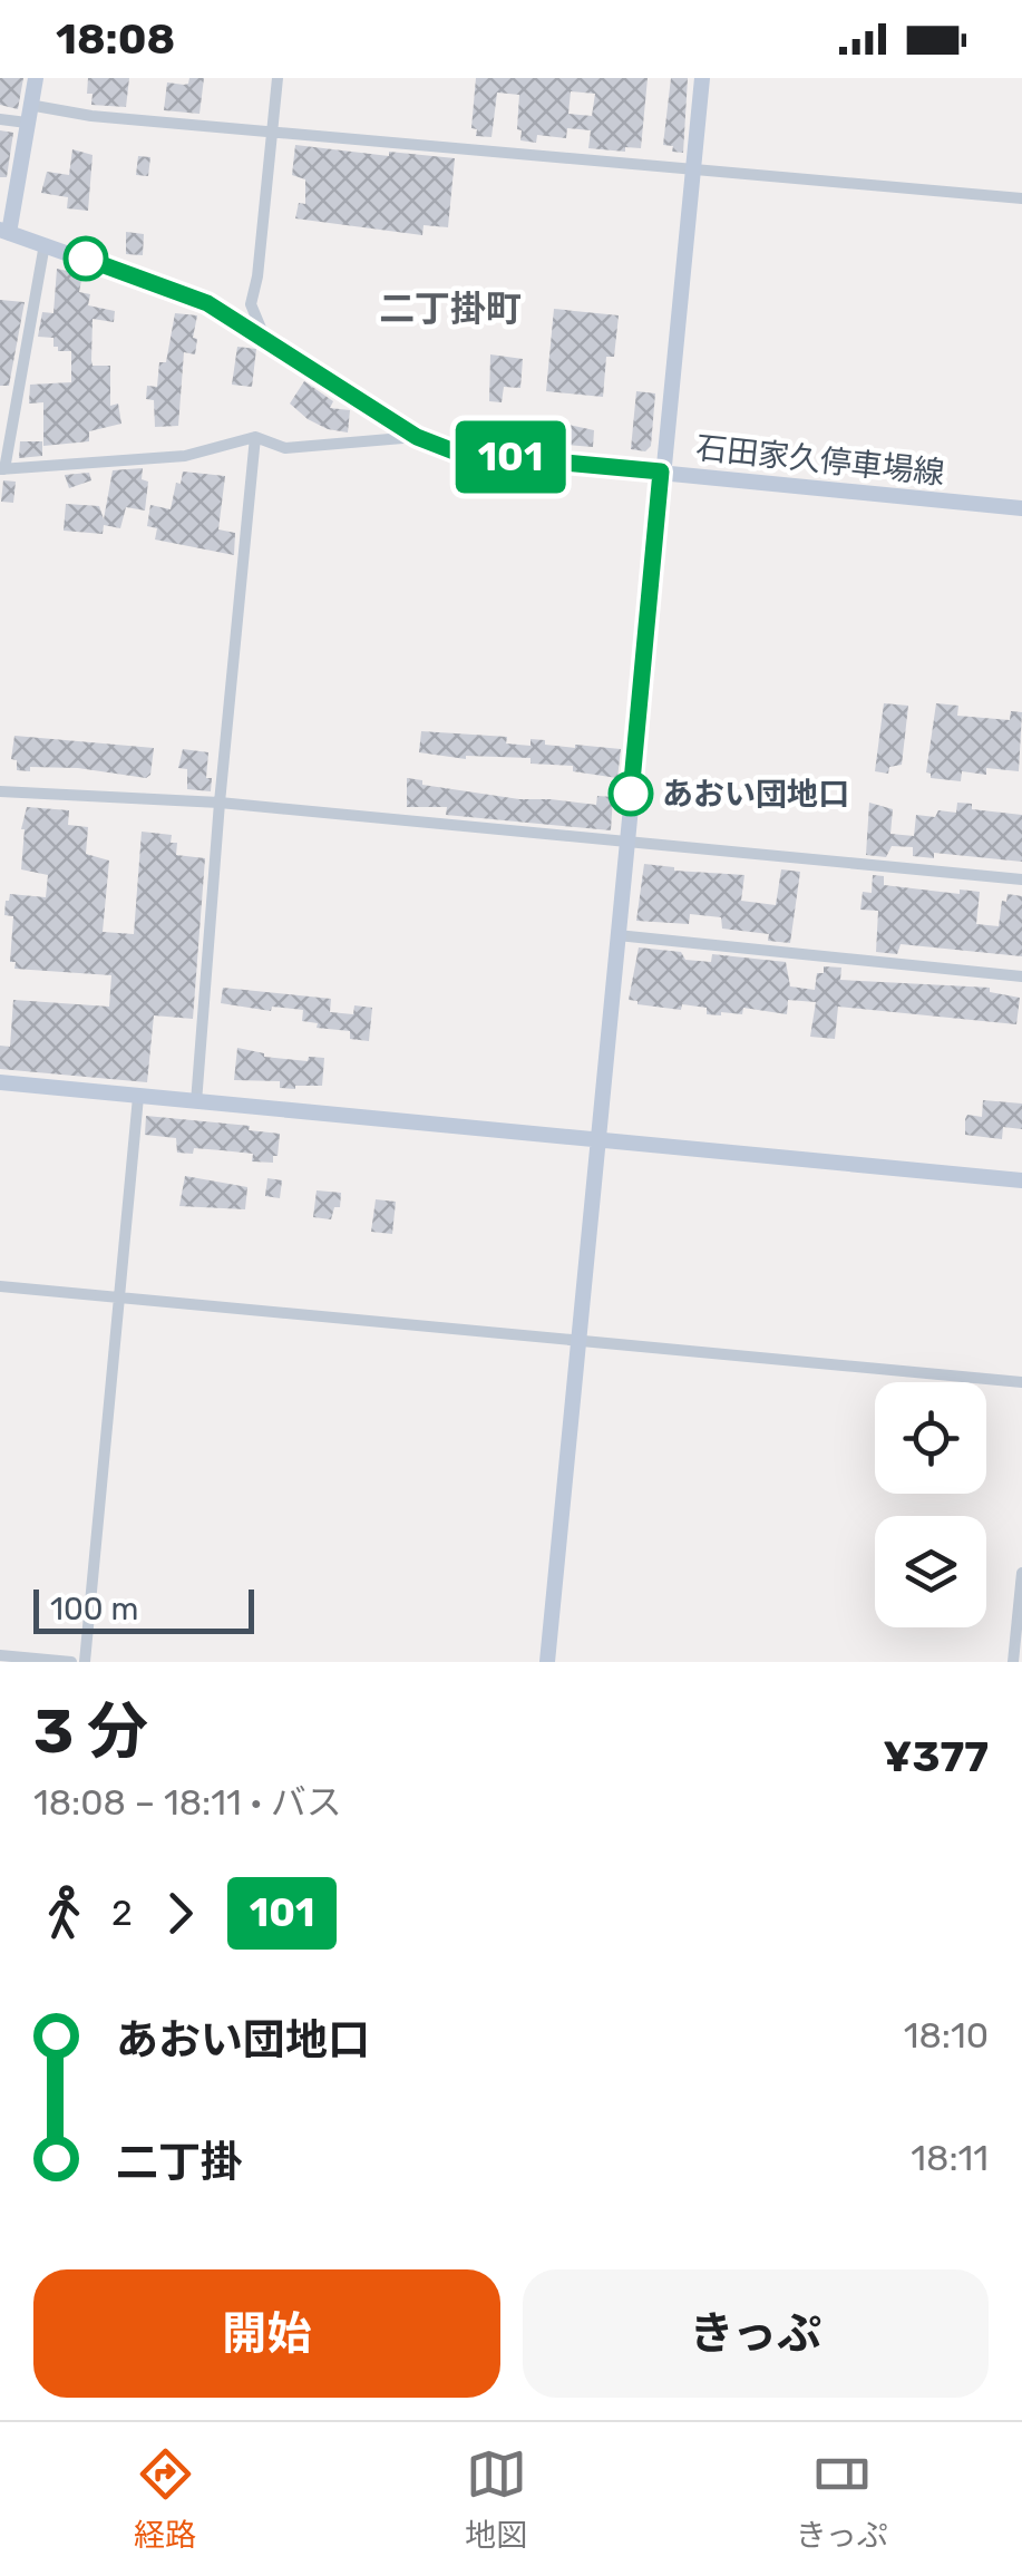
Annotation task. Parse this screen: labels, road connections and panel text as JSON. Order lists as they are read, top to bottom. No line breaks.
{"streets":{"street":["石田家久停車場線"]},"districts":["二丁掛町"],"places":["あおい団地口"],"lines":["bus line 101"],"scale_bar":"100 m","page":{"status":"18:08","on_map":"101","scale":"100 m","heading":["3 分","18:08 – 18:11 · バス","¥377"],"legs":["2","101"],"list":[{"name":"あおい団地口","value":"18:10"},{"name":"二丁掛","value":"18:11"}],"buttons":["開始","きっぷ"],"tabs":["経路","地図","きっぷ"]}}
